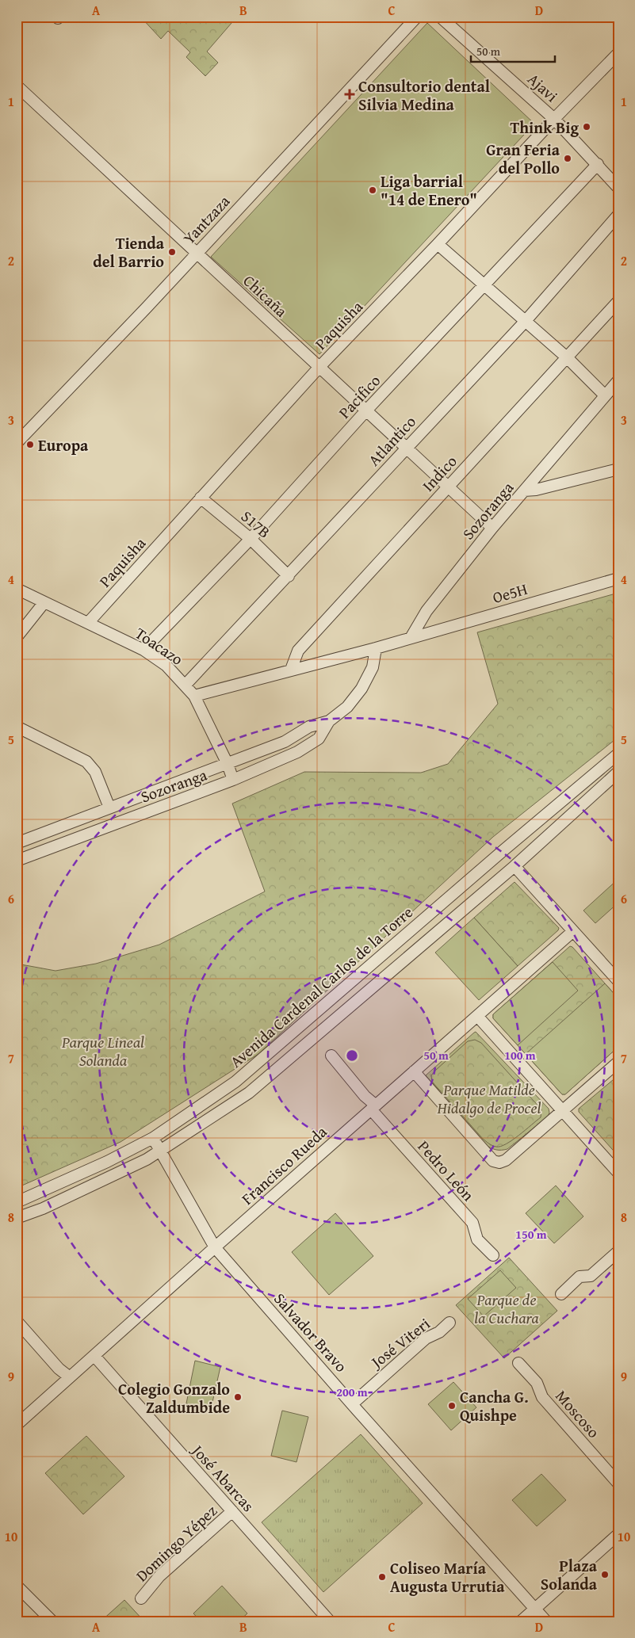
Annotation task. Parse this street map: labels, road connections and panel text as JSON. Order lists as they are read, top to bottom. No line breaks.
{"streets":{"street":["Ajavi","Yantzaza","Chicaña","Paquisha","Pacifico","Atlantico","Indico","Sozoranga","S17B","Oe5H","Toacazo","Avenida Cardenal Carlos de la Torre","Francisco Rueda","Pedro León","Salvador Bravo","José Viteri","Moscoso","José Abarcas","Domingo Yépez"]},"crossings":[["Ajavi","Paquisha"],["Ajavi","Pacifico"],["Yantzaza","Chicaña"],["Chicaña","Paquisha"],["Chicaña","Pacifico"],["Chicaña","Atlantico"],["Chicaña","Indico"],["Chicaña","Sozoranga"],["Paquisha","S17B"],["Paquisha","Toacazo"],["Pacifico","S17B"],["Pacifico","Toacazo"],["Atlantico","S17B"],["Atlantico","Toacazo"],["Sozoranga","Oe5H"],["Sozoranga","Toacazo"],["Avenida Cardenal Carlos de la Torre","Salvador Bravo"],["Francisco Rueda","Pedro León"],["Francisco Rueda","Salvador Bravo"],["Francisco Rueda","José Abarcas"],["Salvador Bravo","José Viteri"],["José Abarcas","Domingo Yépez"]],"parks":["Parque Lineal Solanda","Parque Matilde Hidalgo de Procel","Parque de la Cuchara"],"places":{"health":["Consultorio dental Silvia Medina"],"other":["Think Big","Gran Feria del Pollo","Liga barrial \"14 de Enero\"","Tienda del Barrio","Europa","Colegio Gonzalo Zaldumbide","Cancha G. Quishpe","Plaza Solanda","Coliseo María Augusta Urrutia"]},"scale_bar":"50 m","grid":{"columns":["A","B","C","D"],"rows":["1","2","3","4","5","6","7","8","9","10"]},"rings":["50 m","100 m","150 m","200 m"]}
